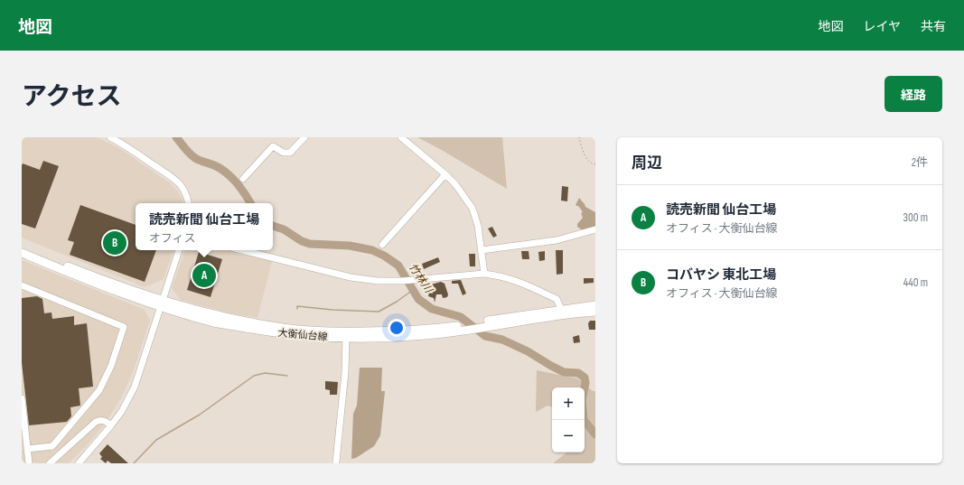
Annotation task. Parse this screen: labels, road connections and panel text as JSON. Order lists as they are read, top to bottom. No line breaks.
{"streets":{"main road":["大衡仙台線"]},"water":["竹林川"],"page":{"header":"地図","nav":["地図","レイヤ","共有"],"title":"アクセス","buttons":"経路","heading":["周辺","2件"],"list":[{"mark":"A","name":"読売新聞 仙台工場","note":"オフィス · 大衡仙台線","value":"300 m"},{"mark":"B","name":"コバヤシ 東北工場","note":"オフィス · 大衡仙台線","value":"440 m"}],"popup":["読売新聞 仙台工場","オフィス"],"pins":["B","A"],"map_buttons":["+","−"]}}
